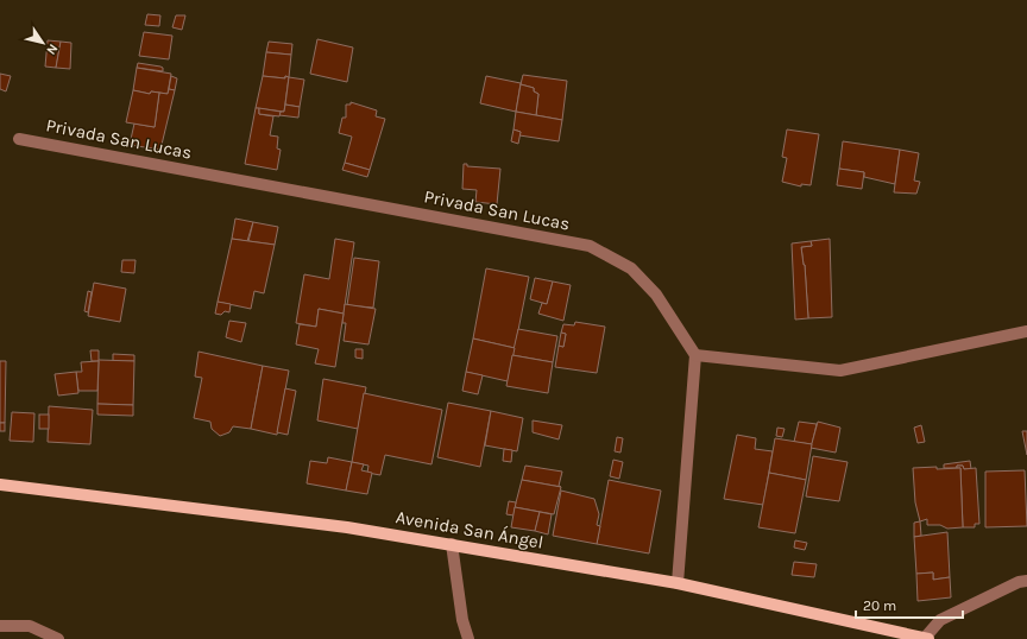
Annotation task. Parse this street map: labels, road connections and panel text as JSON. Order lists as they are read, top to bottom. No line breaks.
{"streets":{"main road":["Avenida San Ángel"],"street":["Privada San Lucas"]},"scale_bar":"20 m","north":"bottom right"}
